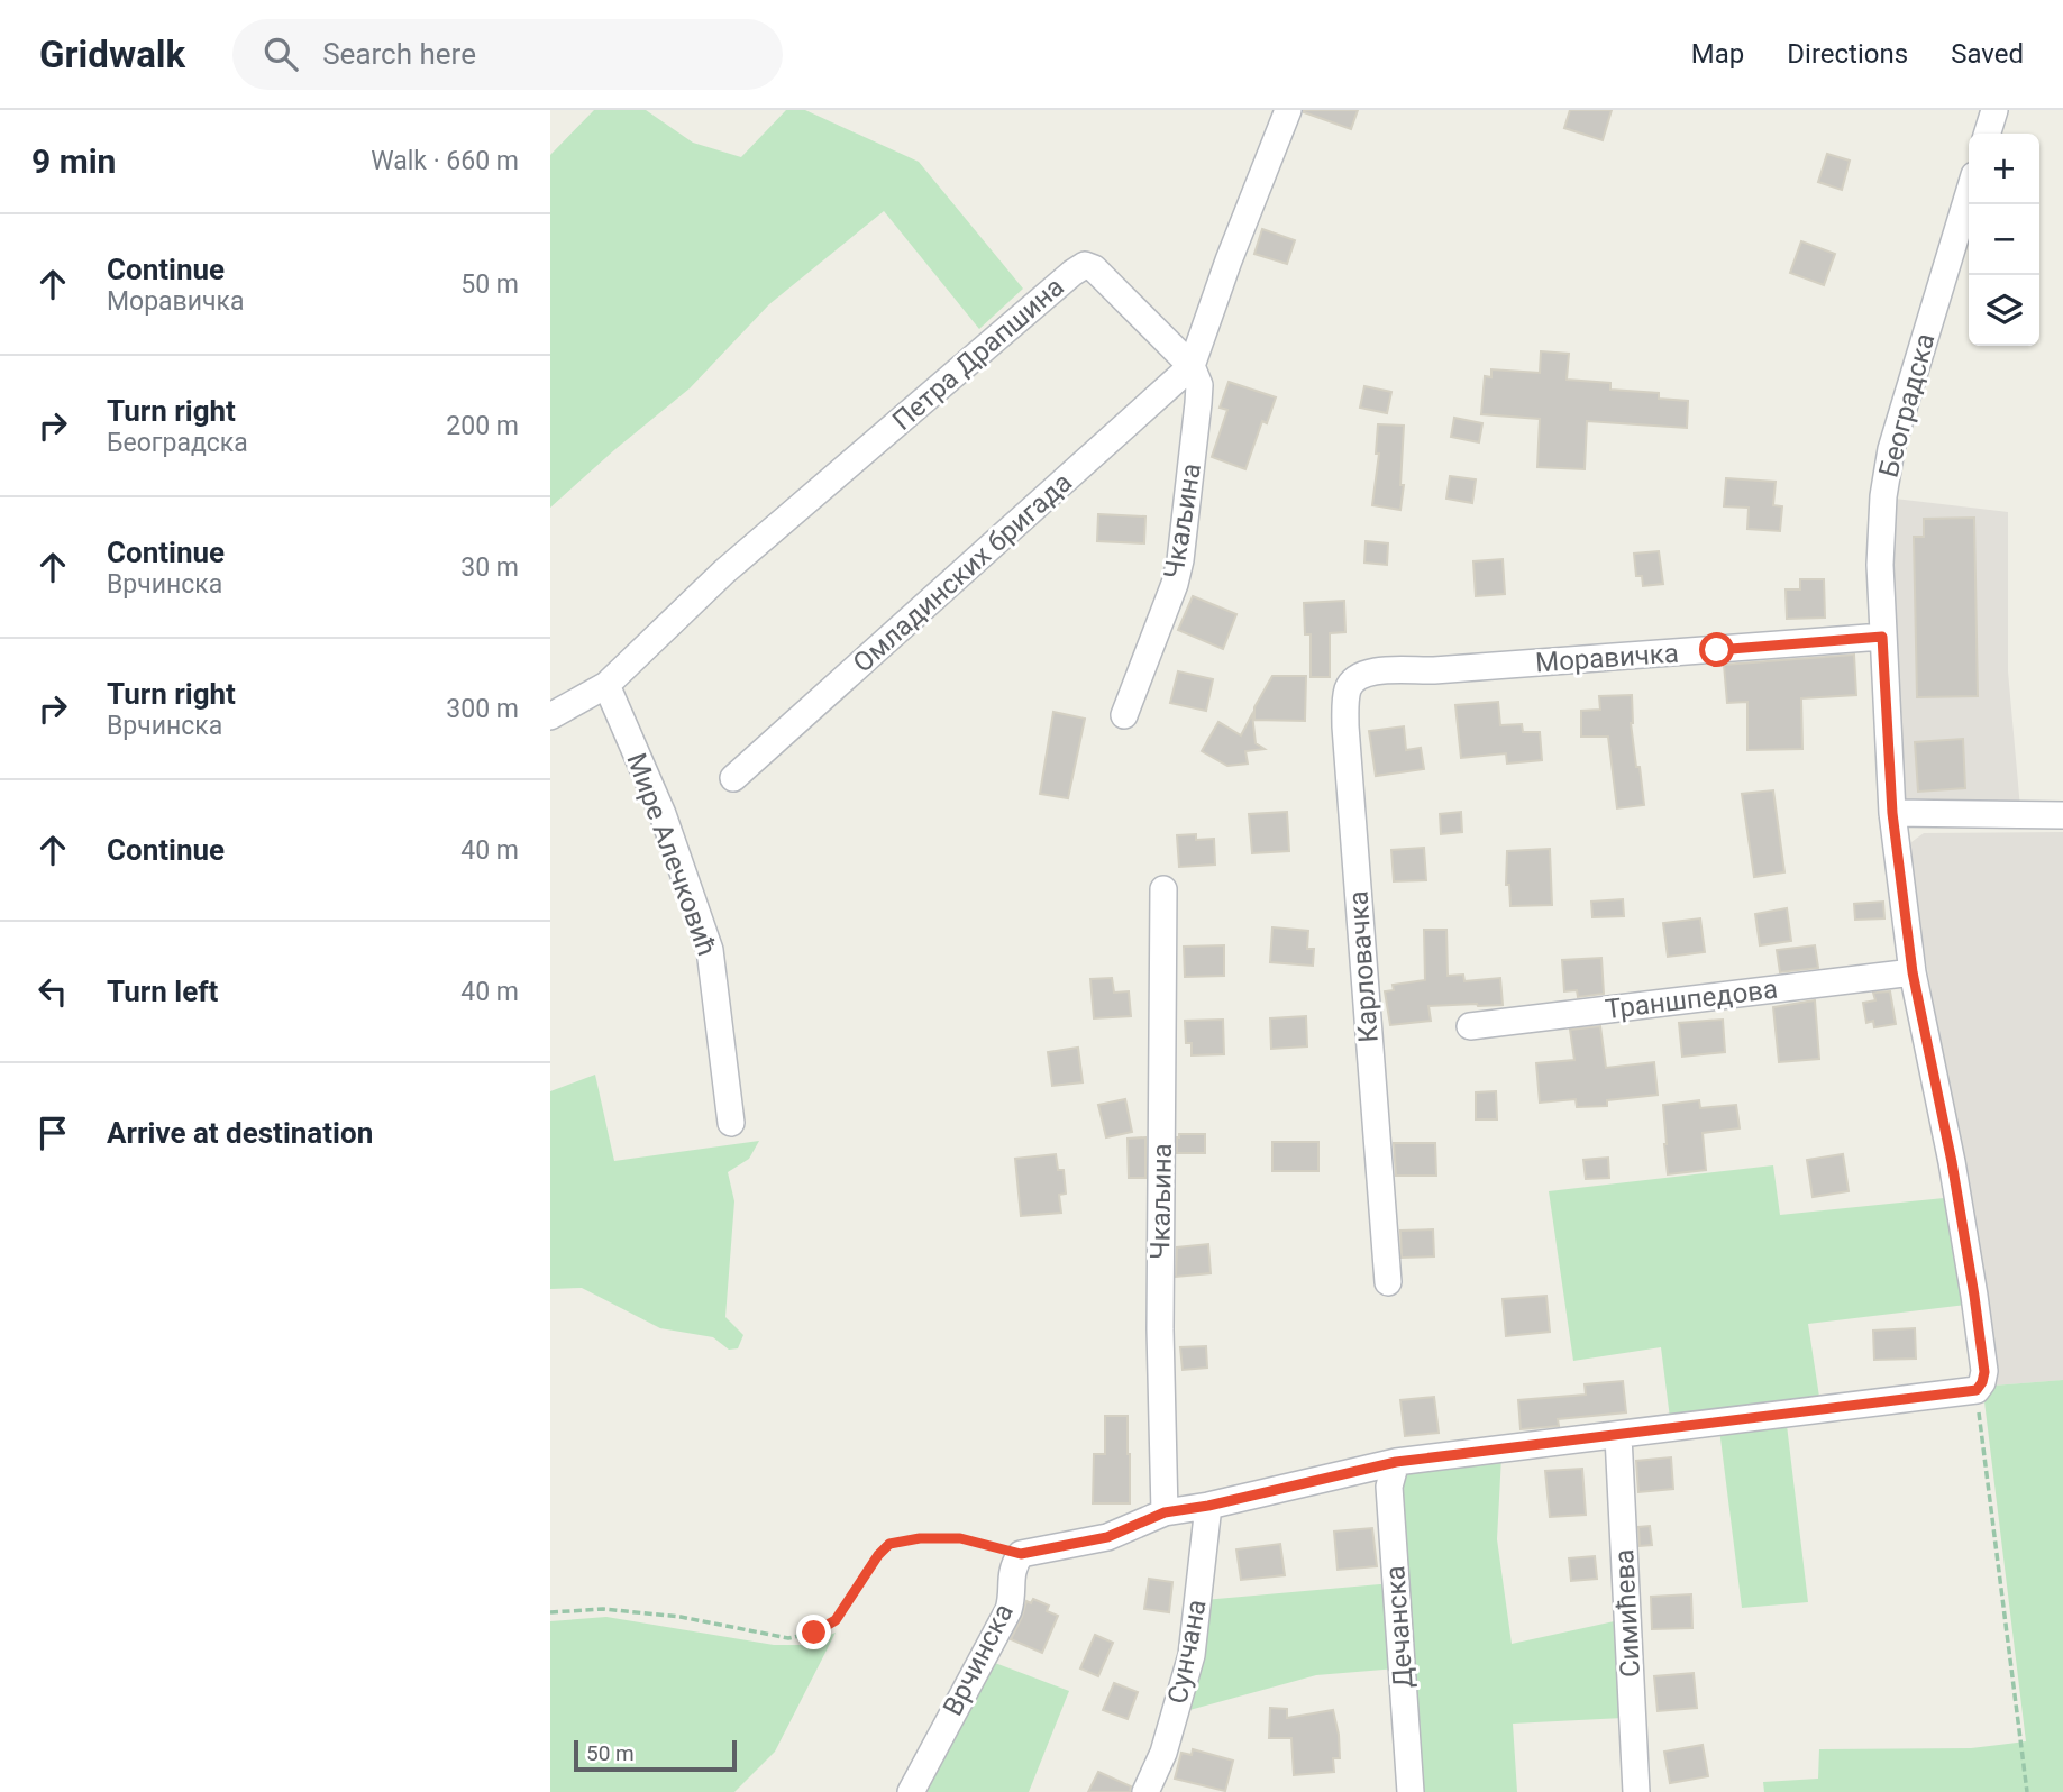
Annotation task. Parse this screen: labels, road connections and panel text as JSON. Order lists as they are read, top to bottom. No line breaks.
{"streets":{"street":["Петра Драпшина","Београдска","Чкаљина","Омладинских бригада","Моравичка","Мире Алечковић","Карловачка","Траншпедова","Симићева","Дечанска","Сунчана","Врчинска"]},"crossings":[["Петра Драпшина","Чкаљина"],["Петра Драпшина","Омладинских бригада"],["Петра Драпшина","Мире Алечковић"],["Београдска","Моравичка"],["Београдска","Траншпедова"],["Чкаљина","Омладинских бригада"],["Моравичка","Карловачка"]],"scale_bar":"50 m","page":{"header":"Gridwalk","search":"Search here","nav":["Map","Directions","Saved"],"heading":["9 min","Walk · 660 m"],"map_buttons":["+","−"],"list":[["Continue","Моравичка","50 m"],["Turn right","Београдска","200 m"],["Continue","Врчинска","30 m"],["Turn right","Врчинска","300 m"],["Continue","40 m"],["Turn left","40 m"],"Arrive at destination"],"scale":"50 m"}}
